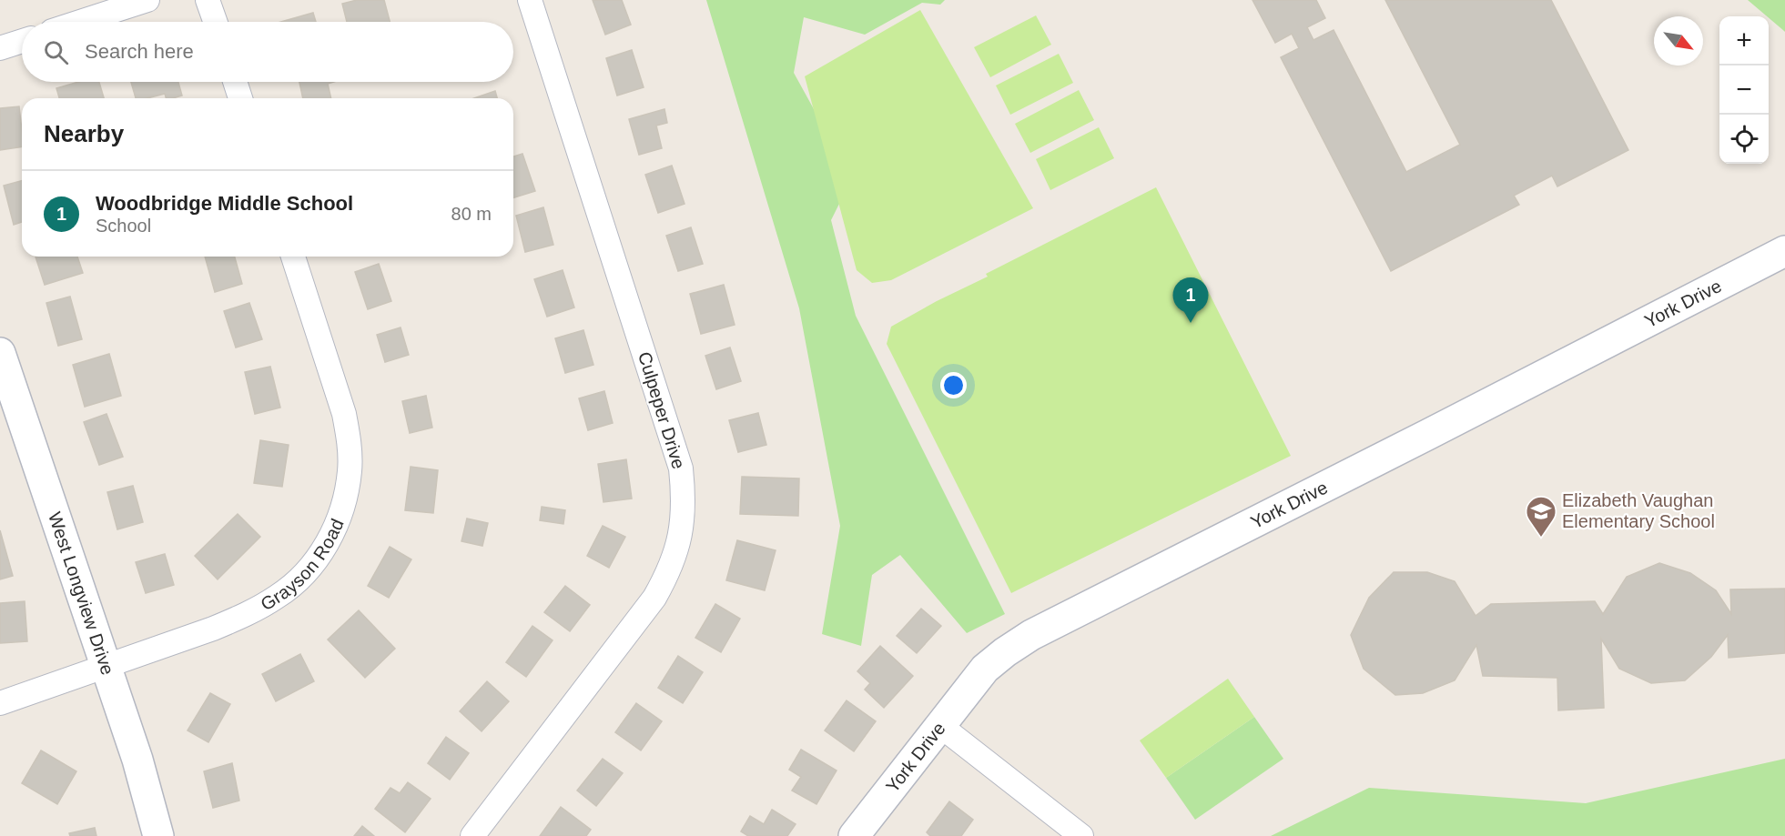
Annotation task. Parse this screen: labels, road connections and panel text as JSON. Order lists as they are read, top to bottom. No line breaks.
{"streets":{"street":["York Drive","Culpeper Drive","Grayson Road","West Longview Drive"]},"crossings":[["Grayson Road","West Longview Drive"]],"places":{"school or university":["Elizabeth Vaughan Elementary School"]},"north":"bottom right","page":{"map_buttons":["+","−"],"search":"Search here","heading":"Nearby","list":[{"mark":"1","name":"Woodbridge Middle School","note":"School","value":"80 m"}],"pins":"1"}}
